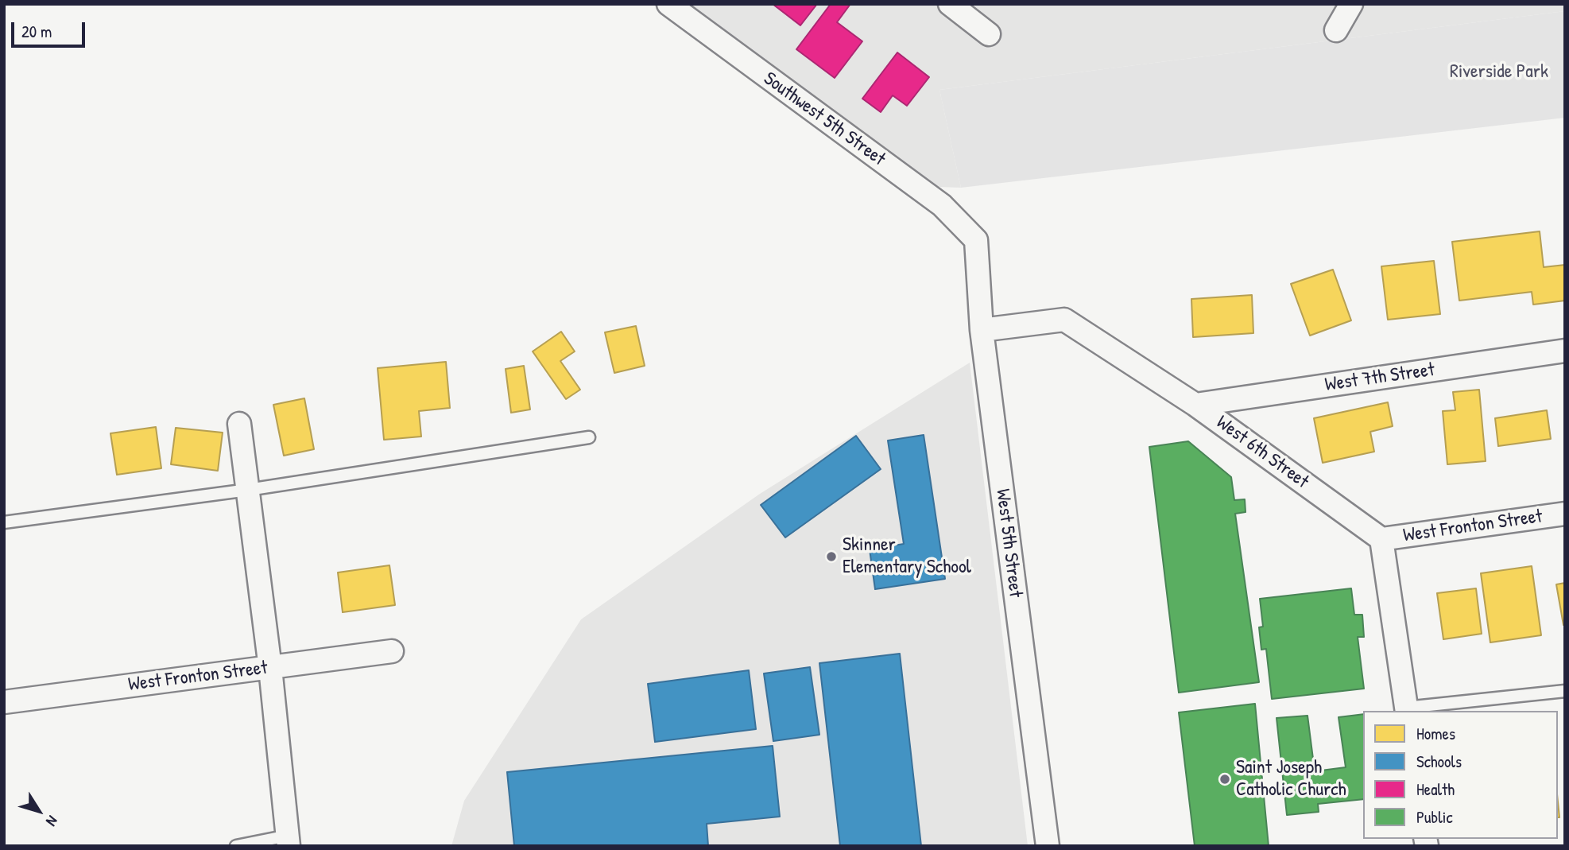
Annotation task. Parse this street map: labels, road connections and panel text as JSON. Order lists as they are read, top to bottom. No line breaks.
{"streets":{"street":["Southwest 5th Street","West 7th Street","West 6th Street","West Fronton Street","West 5th Street"]},"crossings":[["Southwest 5th Street","West 5th Street"],["West 7th Street","West 6th Street"],["West 6th Street","West Fronton Street"],["West 6th Street","West 5th Street"]],"parks":["Riverside Park"],"places":["Skinner Elementary School","Saint Joseph Catholic Church"],"legend":["Homes","Schools","Health","Public"],"scale_bar":"20 m","north":"bottom right"}
